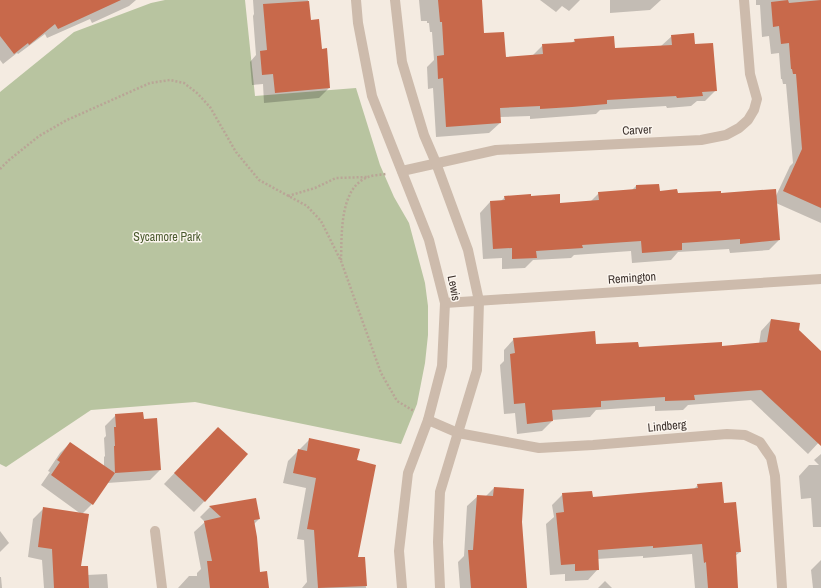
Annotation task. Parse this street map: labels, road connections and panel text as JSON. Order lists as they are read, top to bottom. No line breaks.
{"streets":{"street":["Carver","Remington","Lewis","Lindberg"]},"crossings":[["Carver","Lewis"],["Remington","Lewis"],["Lewis","Lindberg"]],"parks":["Sycamore Park"]}
